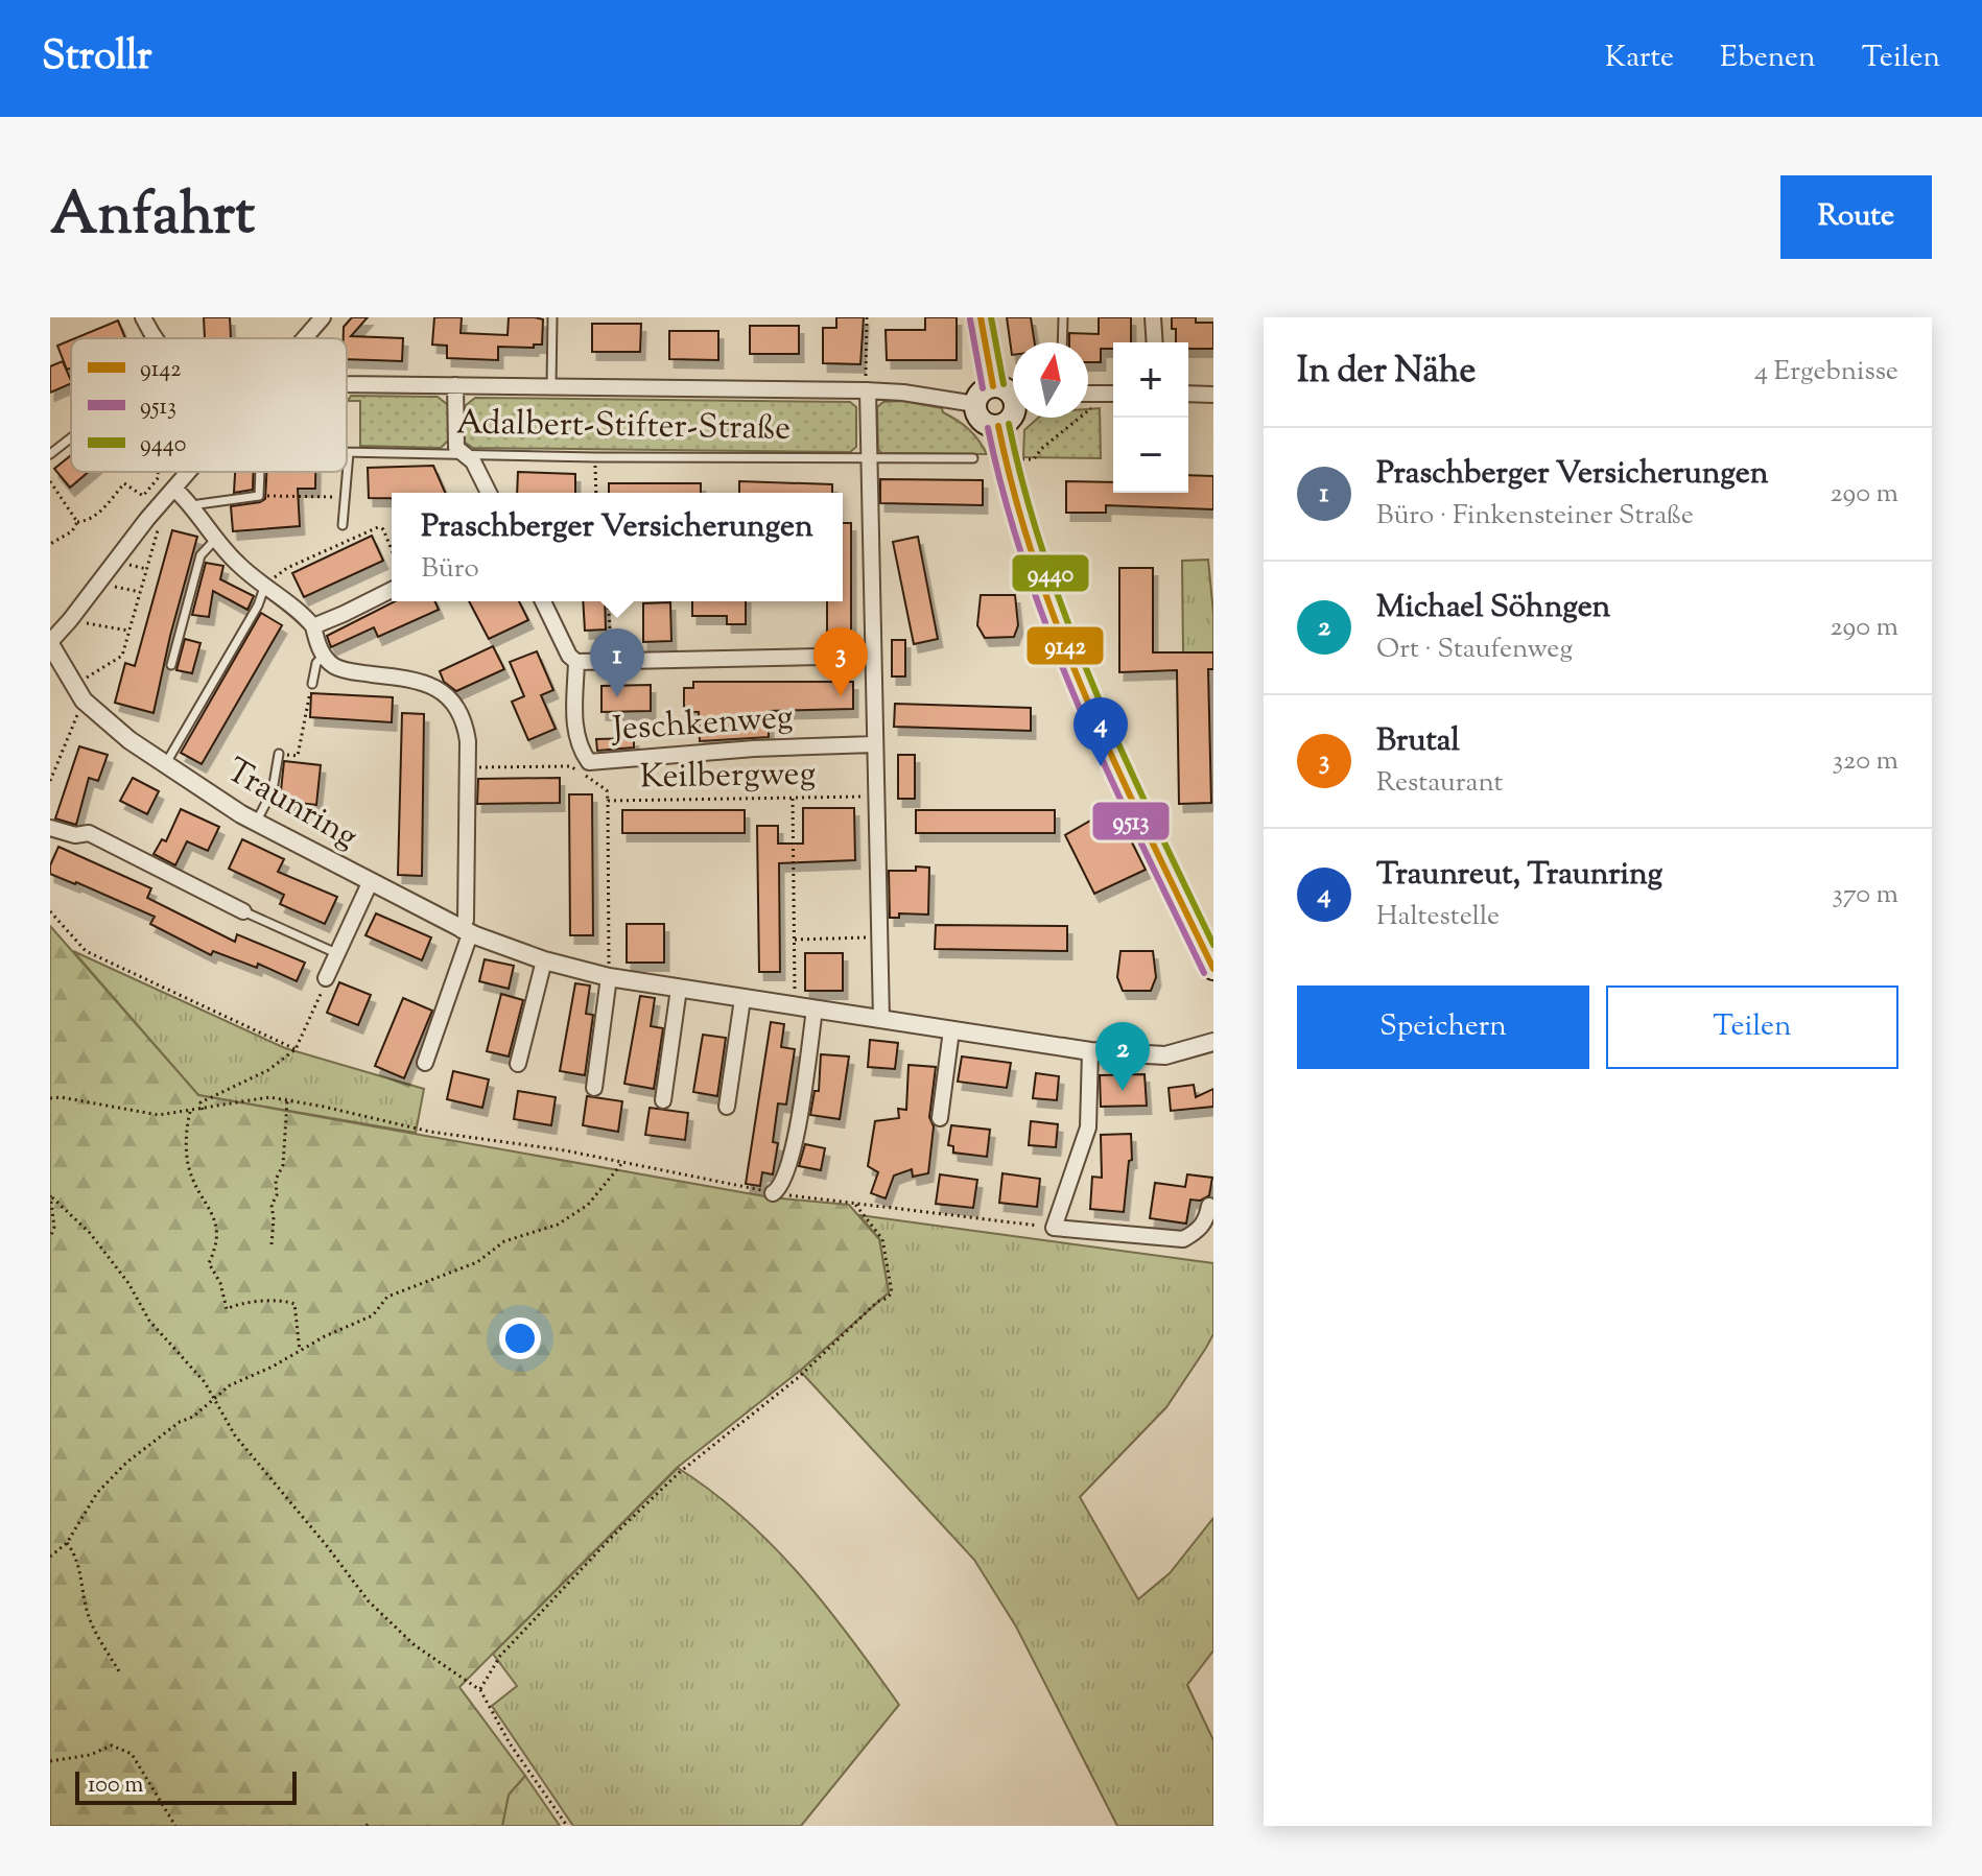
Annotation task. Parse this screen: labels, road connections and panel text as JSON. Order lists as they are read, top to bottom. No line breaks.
{"streets":{"street":["Adalbert-Stifter-Straße","Jeschkenweg","Traunring"],"path":["Keilbergweg"]},"crossings":[["Jeschkenweg","Keilbergweg"],["Keilbergweg","Traunring"]],"lines":["transit line 9142","transit line 9440","transit line 9513"],"legend":["9142","9513","9440"],"scale_bar":"100 m","north":"top","page":{"header":"Strollr","nav":["Karte","Ebenen","Teilen"],"title":"Anfahrt","buttons":["Route",["Speichern","Teilen"]],"heading":["In der Nähe","4 Ergebnisse"],"map_buttons":["+","−"],"list":[{"mark":"1","name":"Praschberger Versicherungen","note":"Büro · Finkensteiner Straße","value":"290 m"},{"mark":"2","name":"Michael Söhngen","note":"Ort · Staufenweg","value":"290 m"},{"mark":"3","name":"Brutal","note":"Restaurant","value":"320 m"},{"mark":"4","name":"Traunreut, Traunring","note":"Haltestelle","value":"370 m"}],"popup":["Praschberger Versicherungen","Büro"],"pins":["3","1","4","2"],"scale":"100 m"}}
